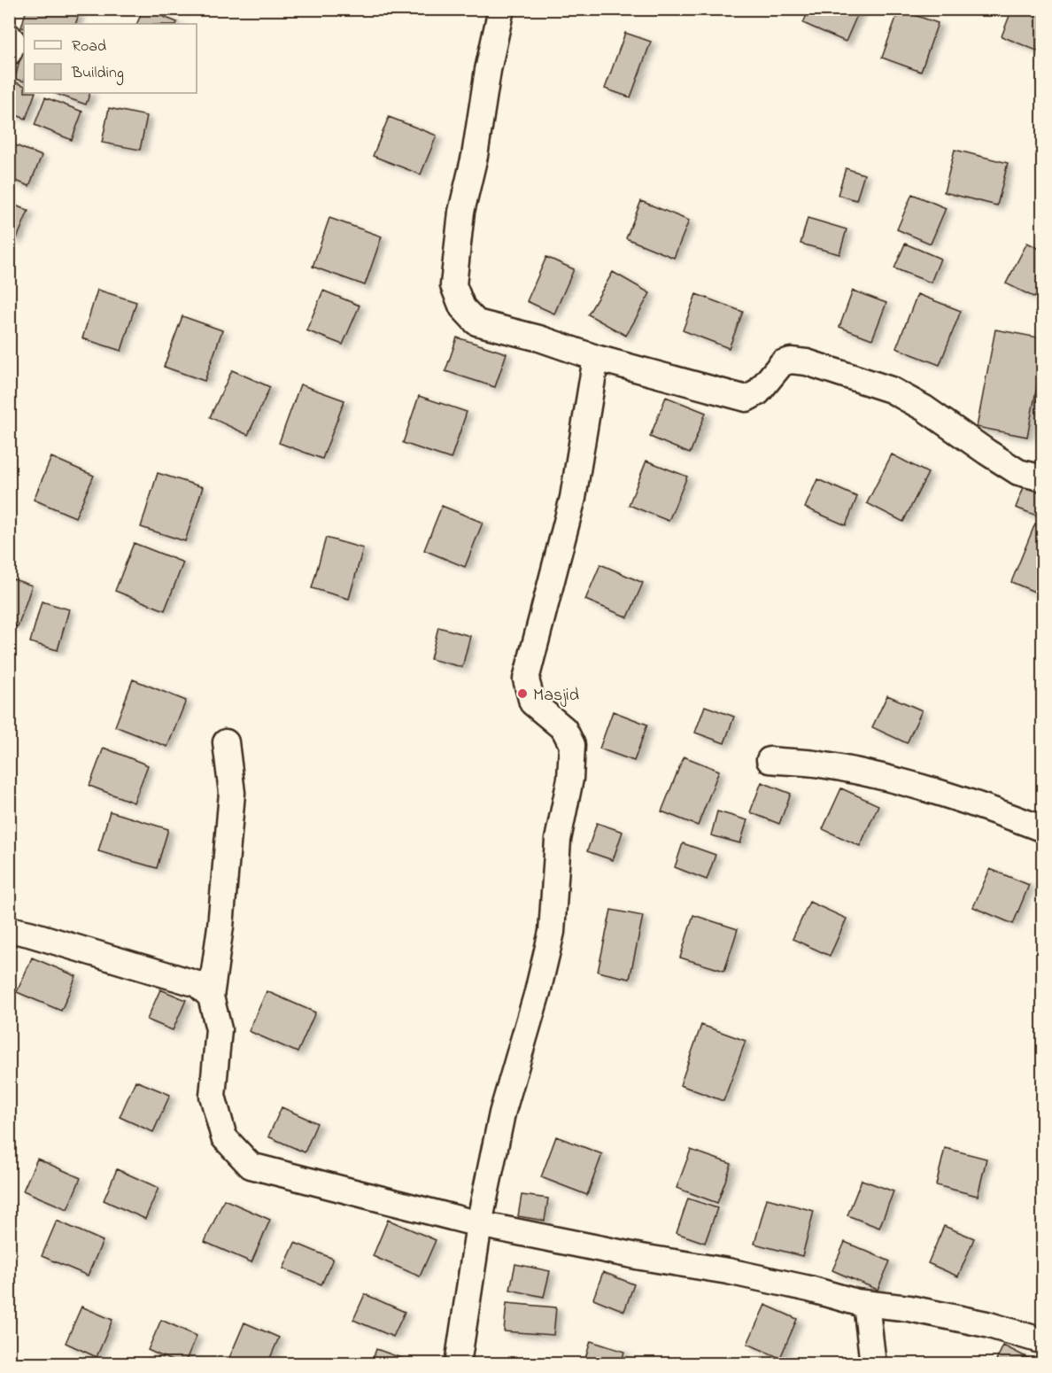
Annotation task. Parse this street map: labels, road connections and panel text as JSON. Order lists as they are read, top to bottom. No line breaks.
{"places":["Masjid"],"legend":["Road","Building"]}
